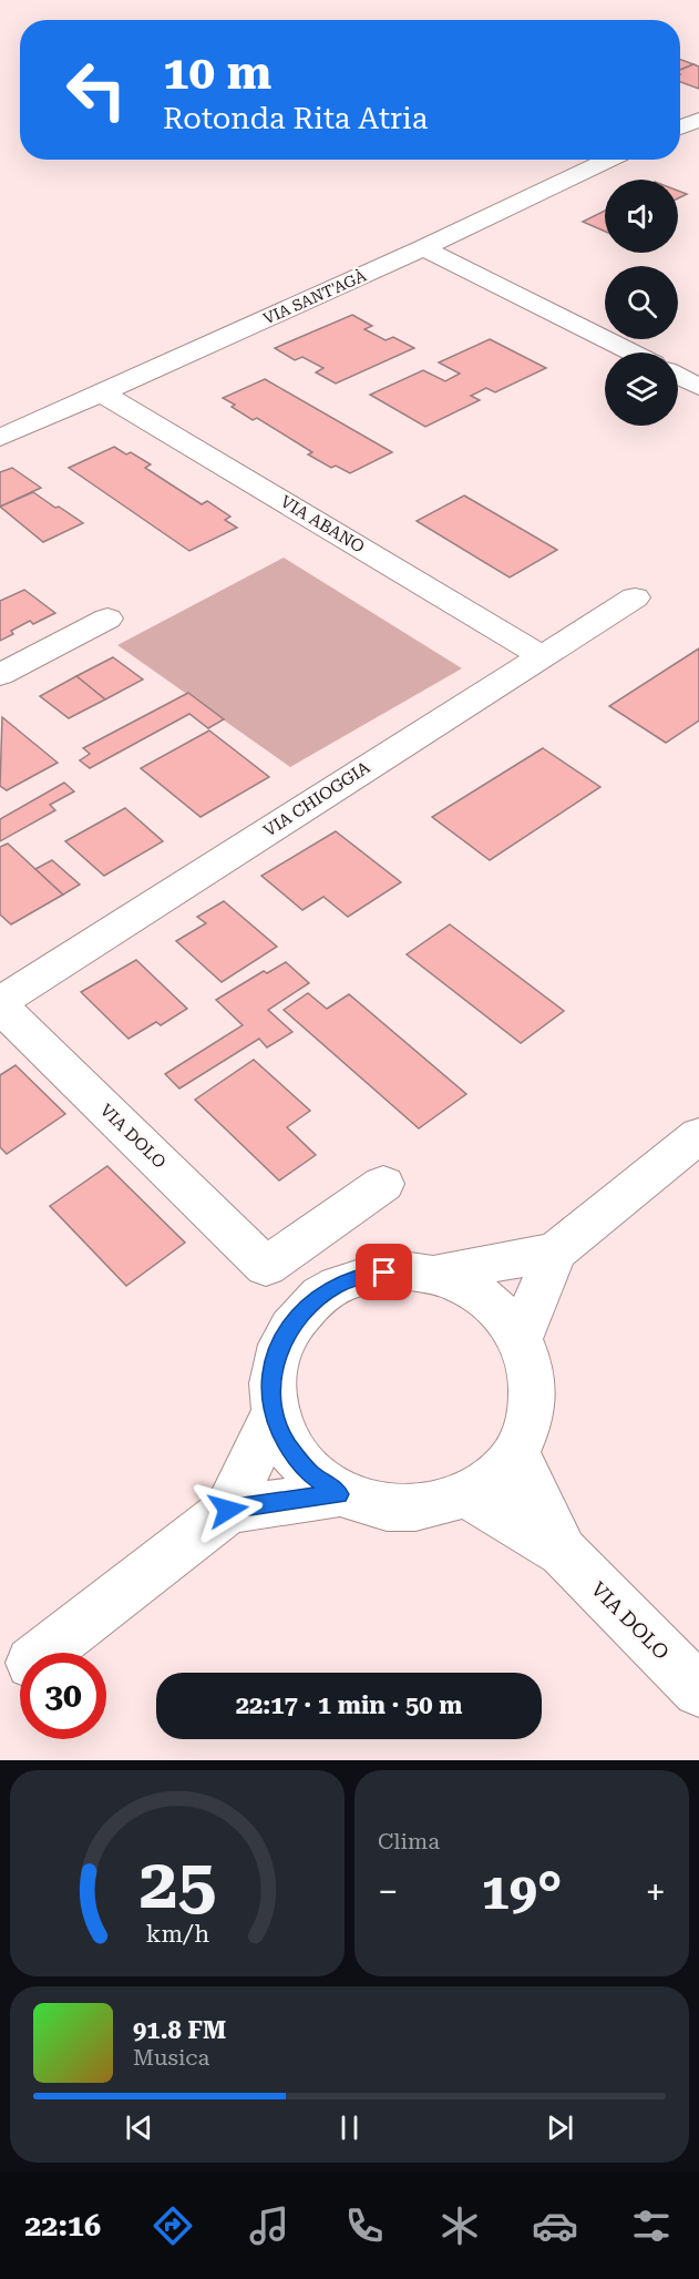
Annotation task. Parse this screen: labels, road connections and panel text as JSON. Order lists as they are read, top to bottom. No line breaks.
{"streets":{"street":["VIA SANT'AGÀ","VIA ABANO","VIA CHIOGGIA","VIA DOLO"]},"crossings":[["VIA SANT'AGÀ","VIA ABANO"],["VIA ABANO","VIA CHIOGGIA"],["VIA CHIOGGIA","VIA DOLO"]],"page":{"turn":["10 m","Rotonda Rita Atria"],"limit":"30","trip":"22:17 · 1 min · 50 m","tile":"Clima","heat":["−","19°","+"],"song":["91.8 FM","Musica"],"tabs":"22:16","gauge":["25","km/h"]}}
